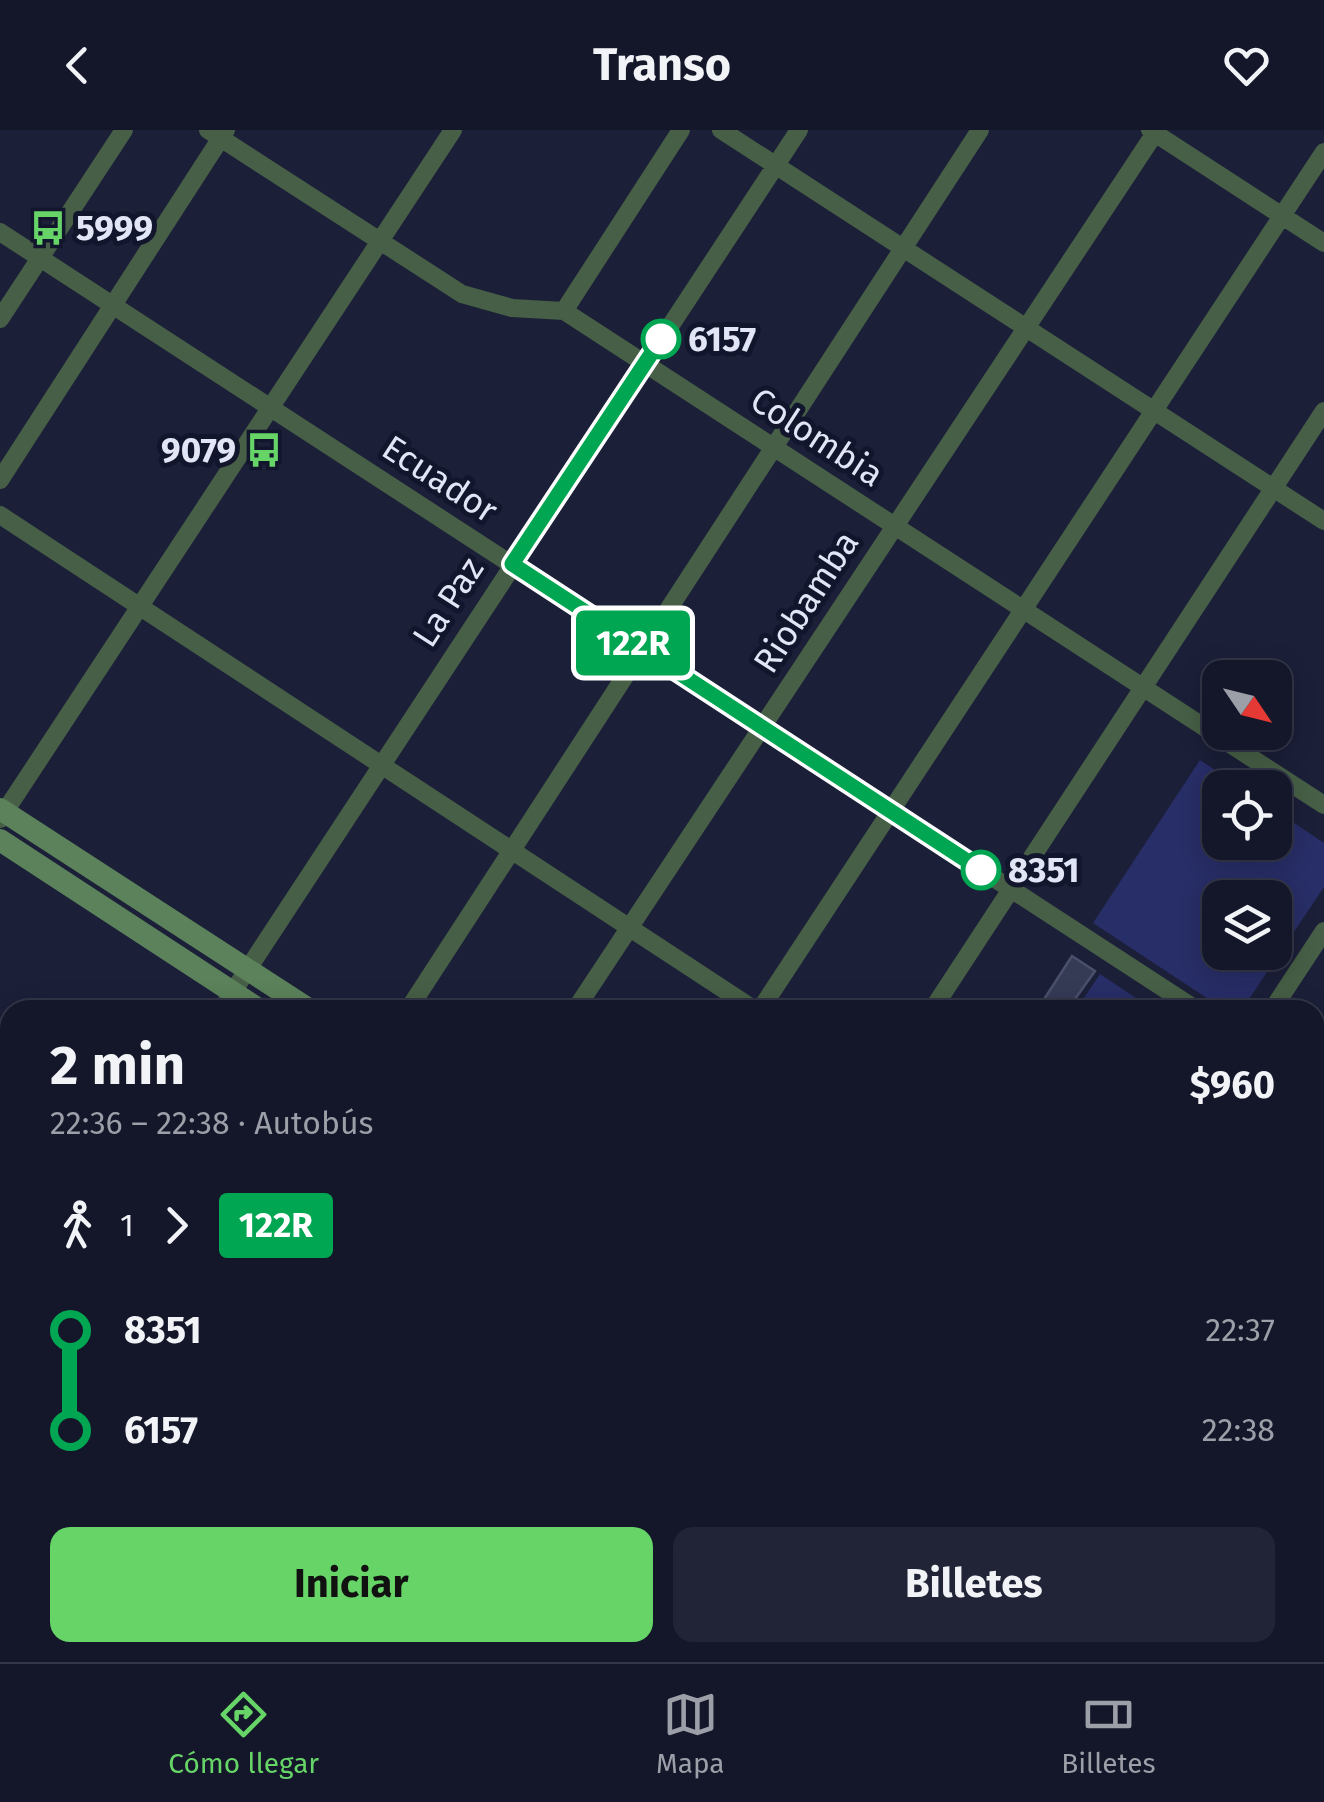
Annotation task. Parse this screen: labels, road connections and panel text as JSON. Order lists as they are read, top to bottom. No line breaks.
{"streets":{"street":["Colombia","Ecuador","La Paz","Riobamba"]},"crossings":[["Colombia","La Paz"],["Colombia","Riobamba"],["Ecuador","La Paz"],["Ecuador","Riobamba"]],"places":{"bus stop":["5999","9079"],"other":["6157","8351"]},"lines":["bus line 122R"],"north":"bottom right","page":{"header":"Transo","on_map":"122R","heading":["2 min","22:36 – 22:38 · Autobús","$960"],"legs":["1","122R"],"list":[{"name":"8351","value":"22:37"},{"name":"6157","value":"22:38"}],"buttons":["Iniciar","Billetes"],"tabs":["Cómo llegar","Mapa","Billetes"]}}
